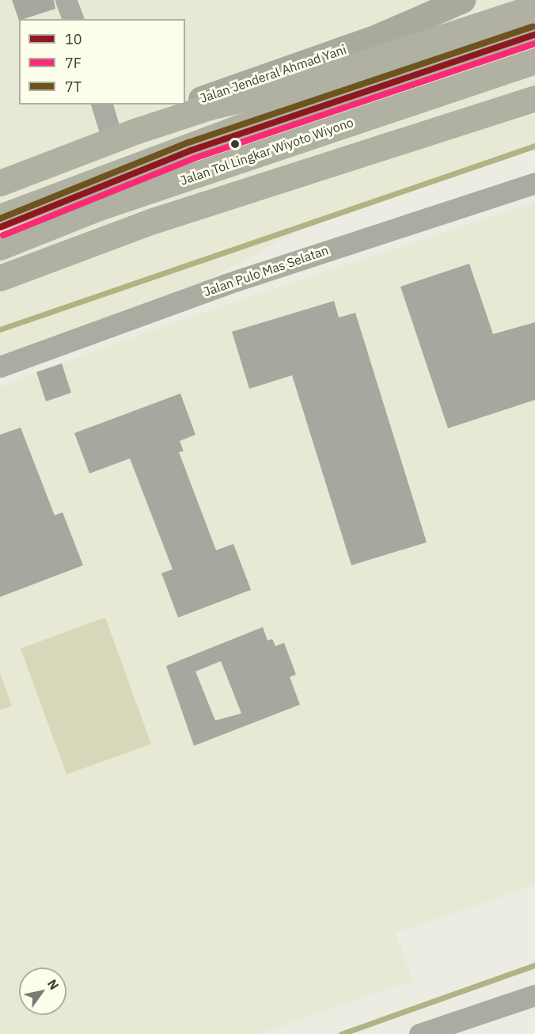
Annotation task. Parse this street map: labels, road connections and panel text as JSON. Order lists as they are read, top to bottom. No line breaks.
{"streets":{"highway":["Jalan Tol Lingkar Wiyoto Wiyono"],"main road":["Jalan Jenderal Ahmad Yani"],"street":["Jalan Pulo Mas Selatan"]},"lines":["transit line 7T","transit line 10","transit line 7F"],"legend":["10","7F","7T"],"north":"top right"}
